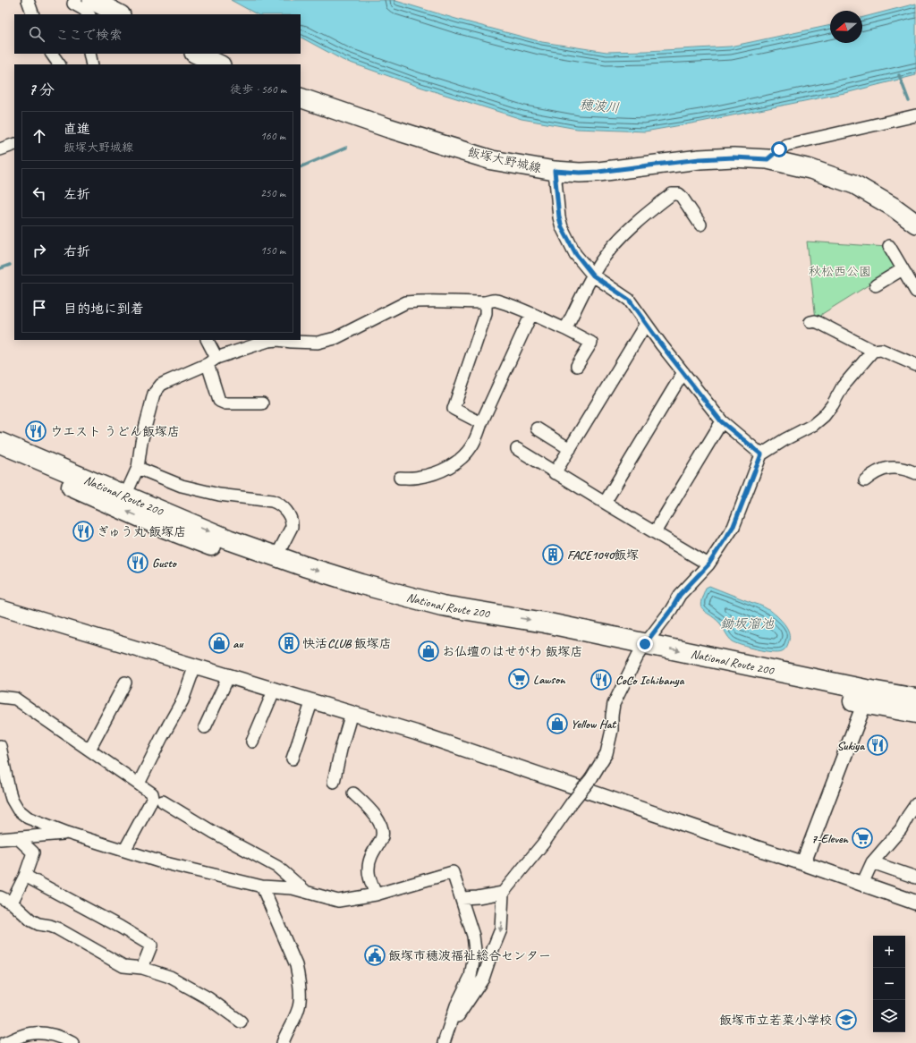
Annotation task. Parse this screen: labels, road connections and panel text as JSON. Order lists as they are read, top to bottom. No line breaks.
{"streets":{"highway":["National Route 200"],"main road":["飯塚大野城線"]},"water":["穂波川","鋤坂溜池"],"parks":["秋松西公園"],"places":{"restaurant":["ウエスト うどん飯塚店","ぎゅう丸 飯塚店","Gusto","CoCo Ichibanya","Sukiya"],"building":["FACE1040飯塚","快活CLUB 飯塚店"],"shop":["au","お仏壇のはせがわ 飯塚店","Yellow Hat"],"supermarket":["Lawson","7-Eleven"],"public building":["飯塚市穂波福祉総合センター"],"school or university":["飯塚市立若菜小学校"]},"north":"left","page":{"search":"ここで検索","heading":["7 分","徒歩 · 560 m"],"list":[["直進","飯塚大野城線","160 m"],["左折","250 m"],["右折","150 m"],"目的地に到着"],"map_buttons":["+","−"]}}
